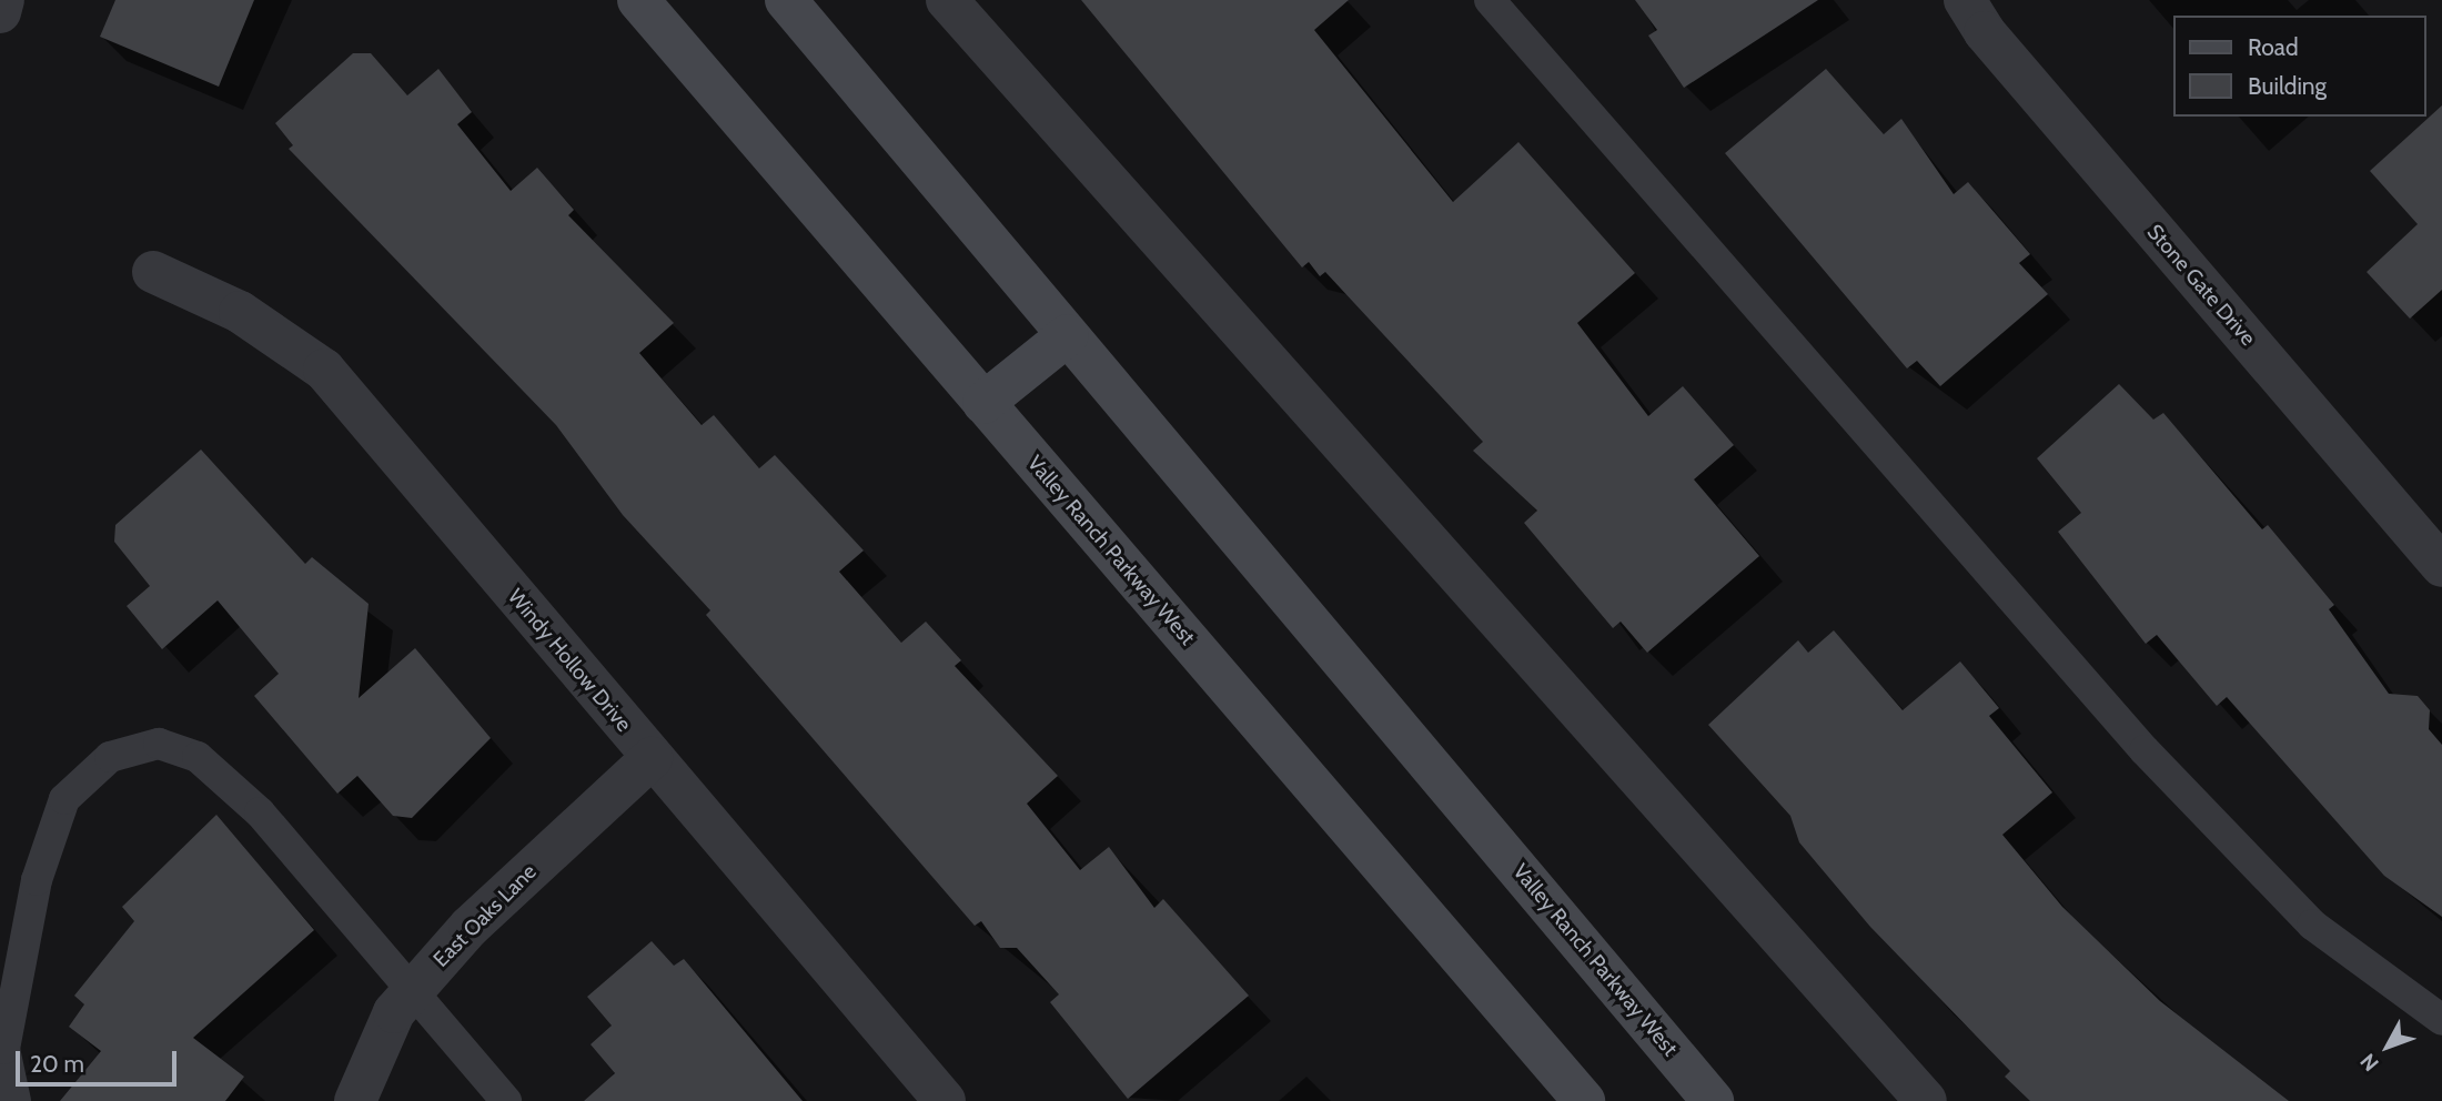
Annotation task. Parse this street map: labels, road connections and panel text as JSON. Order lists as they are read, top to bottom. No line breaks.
{"streets":{"main road":["Valley Ranch Parkway West"],"street":["Stone Gate Drive","Windy Hollow Drive","East Oaks Lane"]},"crossings":[["Windy Hollow Drive","East Oaks Lane"]],"legend":["Road","Building"],"scale_bar":"20 m","north":"bottom left"}
